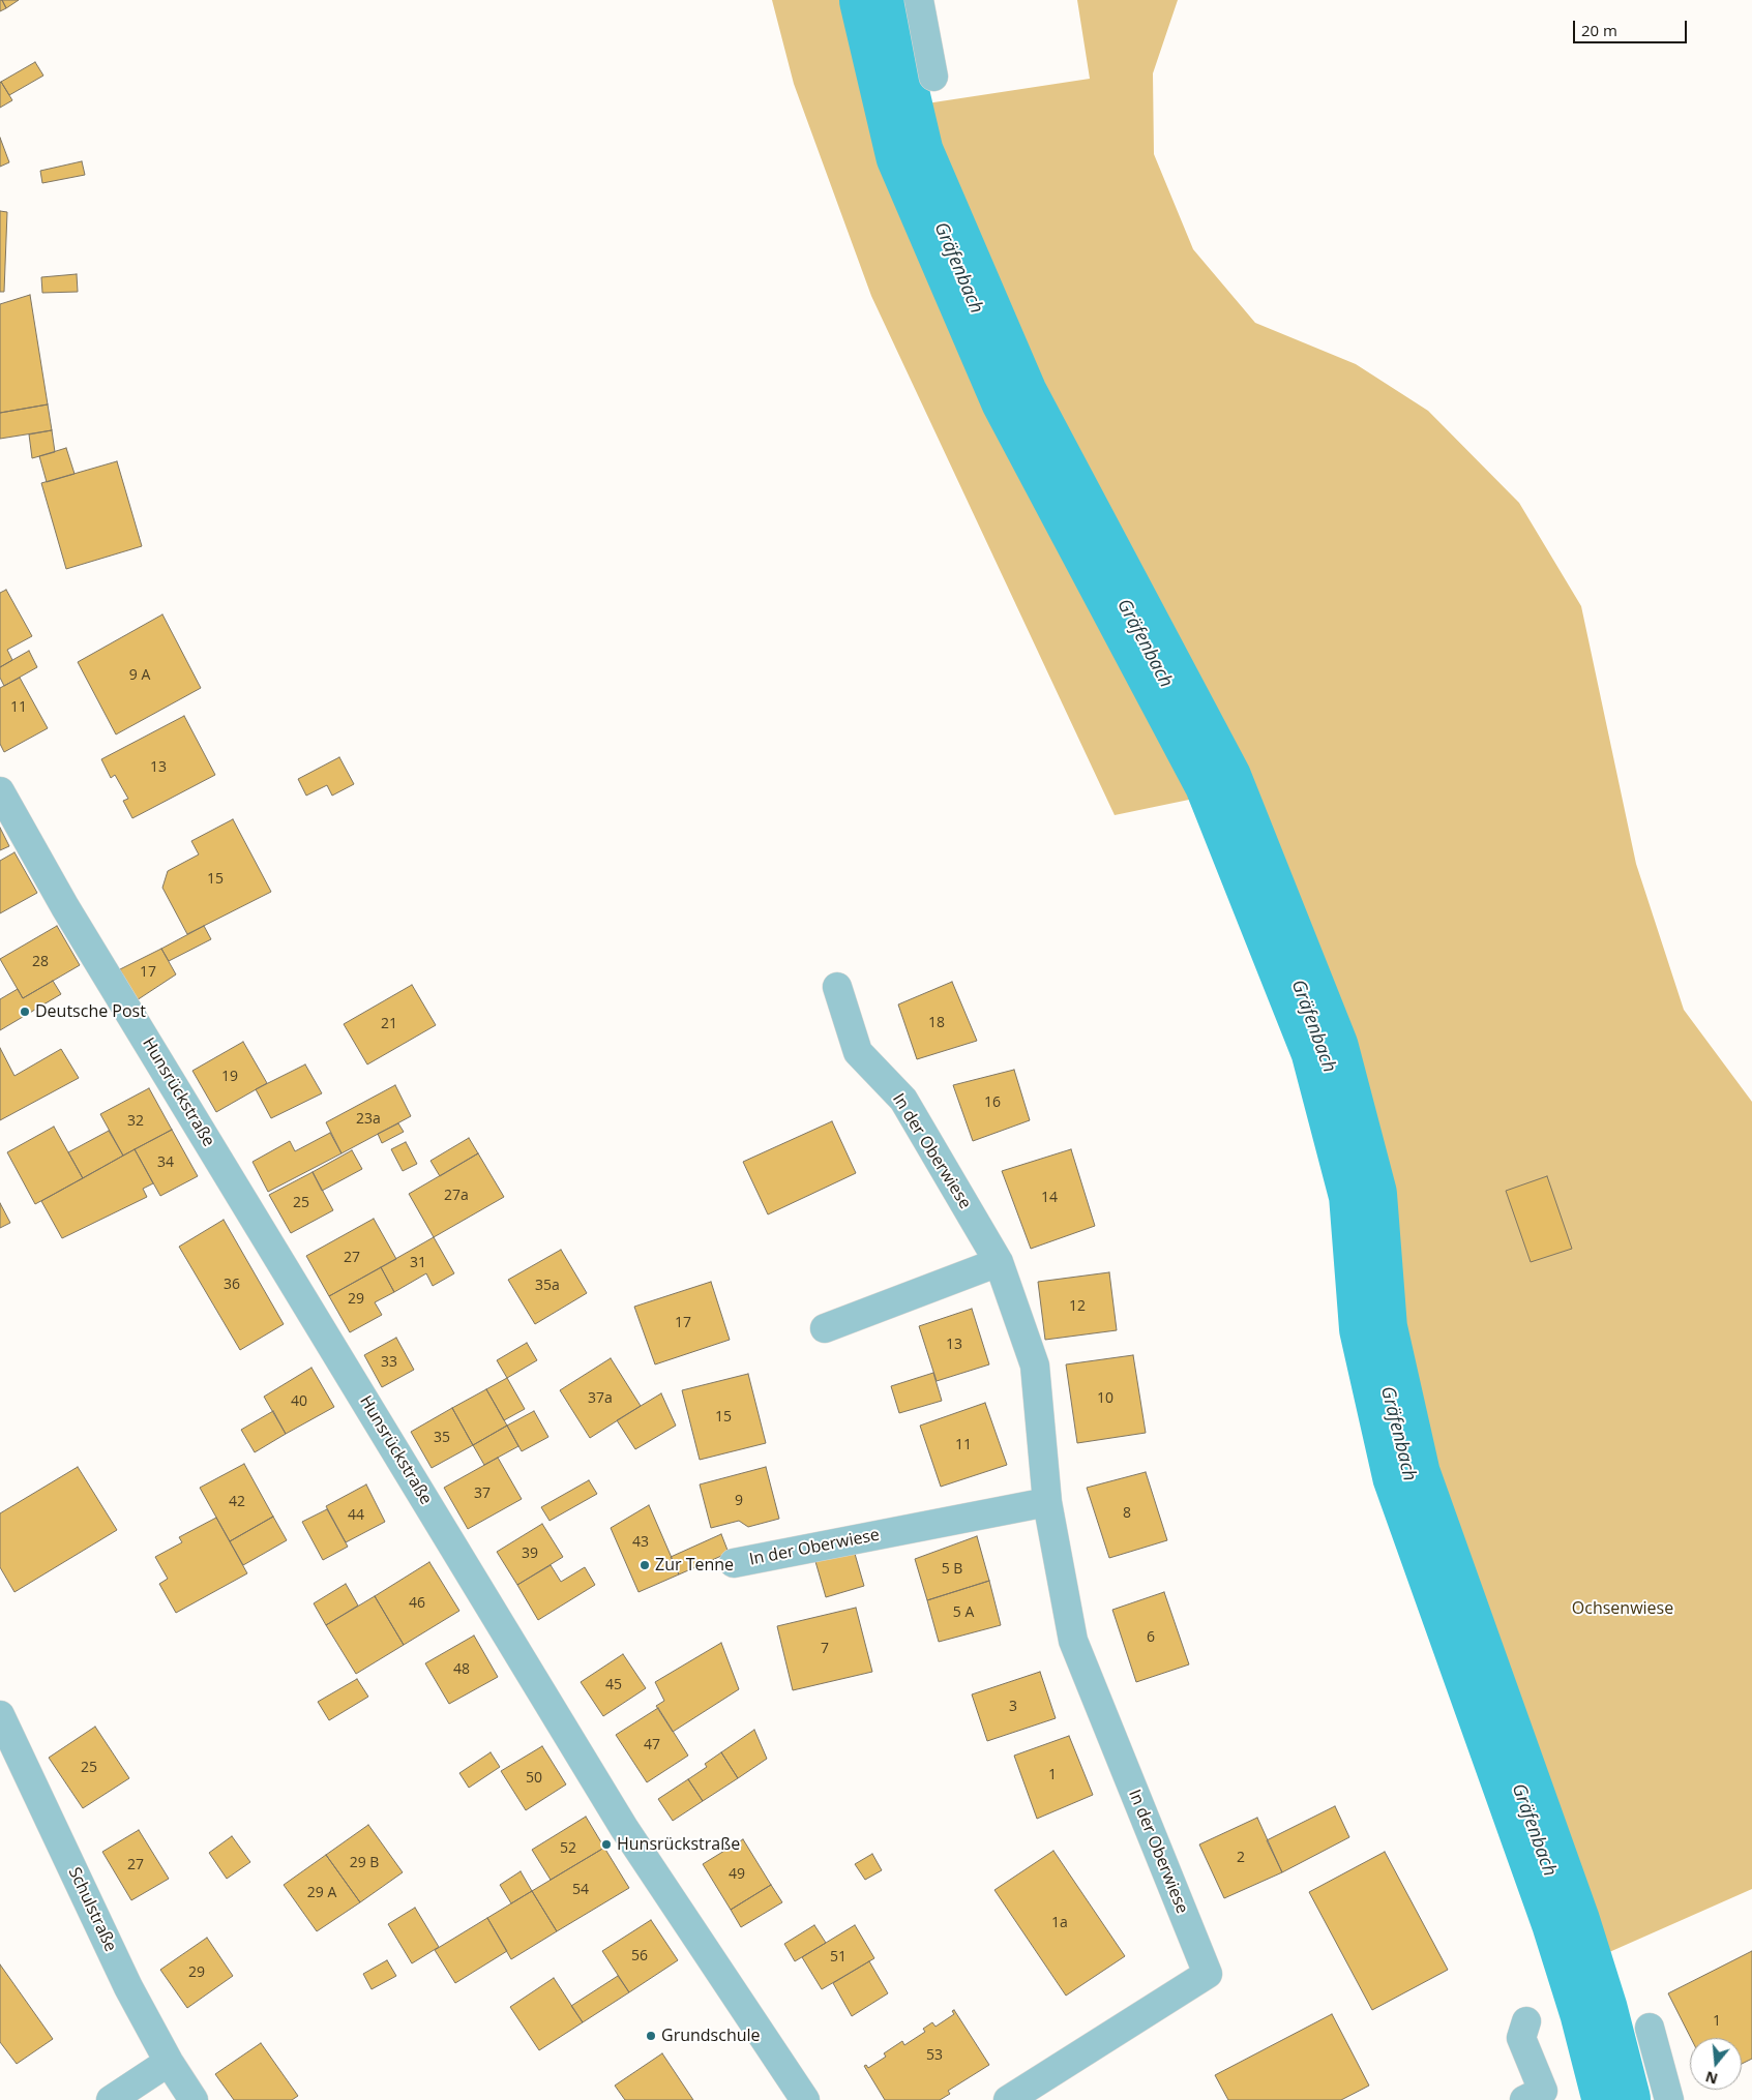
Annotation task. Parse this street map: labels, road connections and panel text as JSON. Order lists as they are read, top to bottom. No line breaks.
{"streets":{"street":["Hunsrückstraße","In der Oberwiese","Schulstraße"]},"water":["Gräfenbach"],"parks":["Ochsenwiese"],"places":["Deutsche Post","Zur Tenne","Hunsrückstraße","Grundschule"],"house_numbers":["9 A","11","13","15","28","17","18","21","19","16","23a","32","34","27a","14","25","27","31","36","35a","29","12","17","13","33","37a","10","40","15","35","11","37","9","42","8","44","43","39","5 B","46","5 A","6","7","48","45","3","47","25","1","50","52","2","29 B","27","49","54","29 A","1a","56","51","29","1","53"],"scale_bar":"20 m","north":"bottom"}
